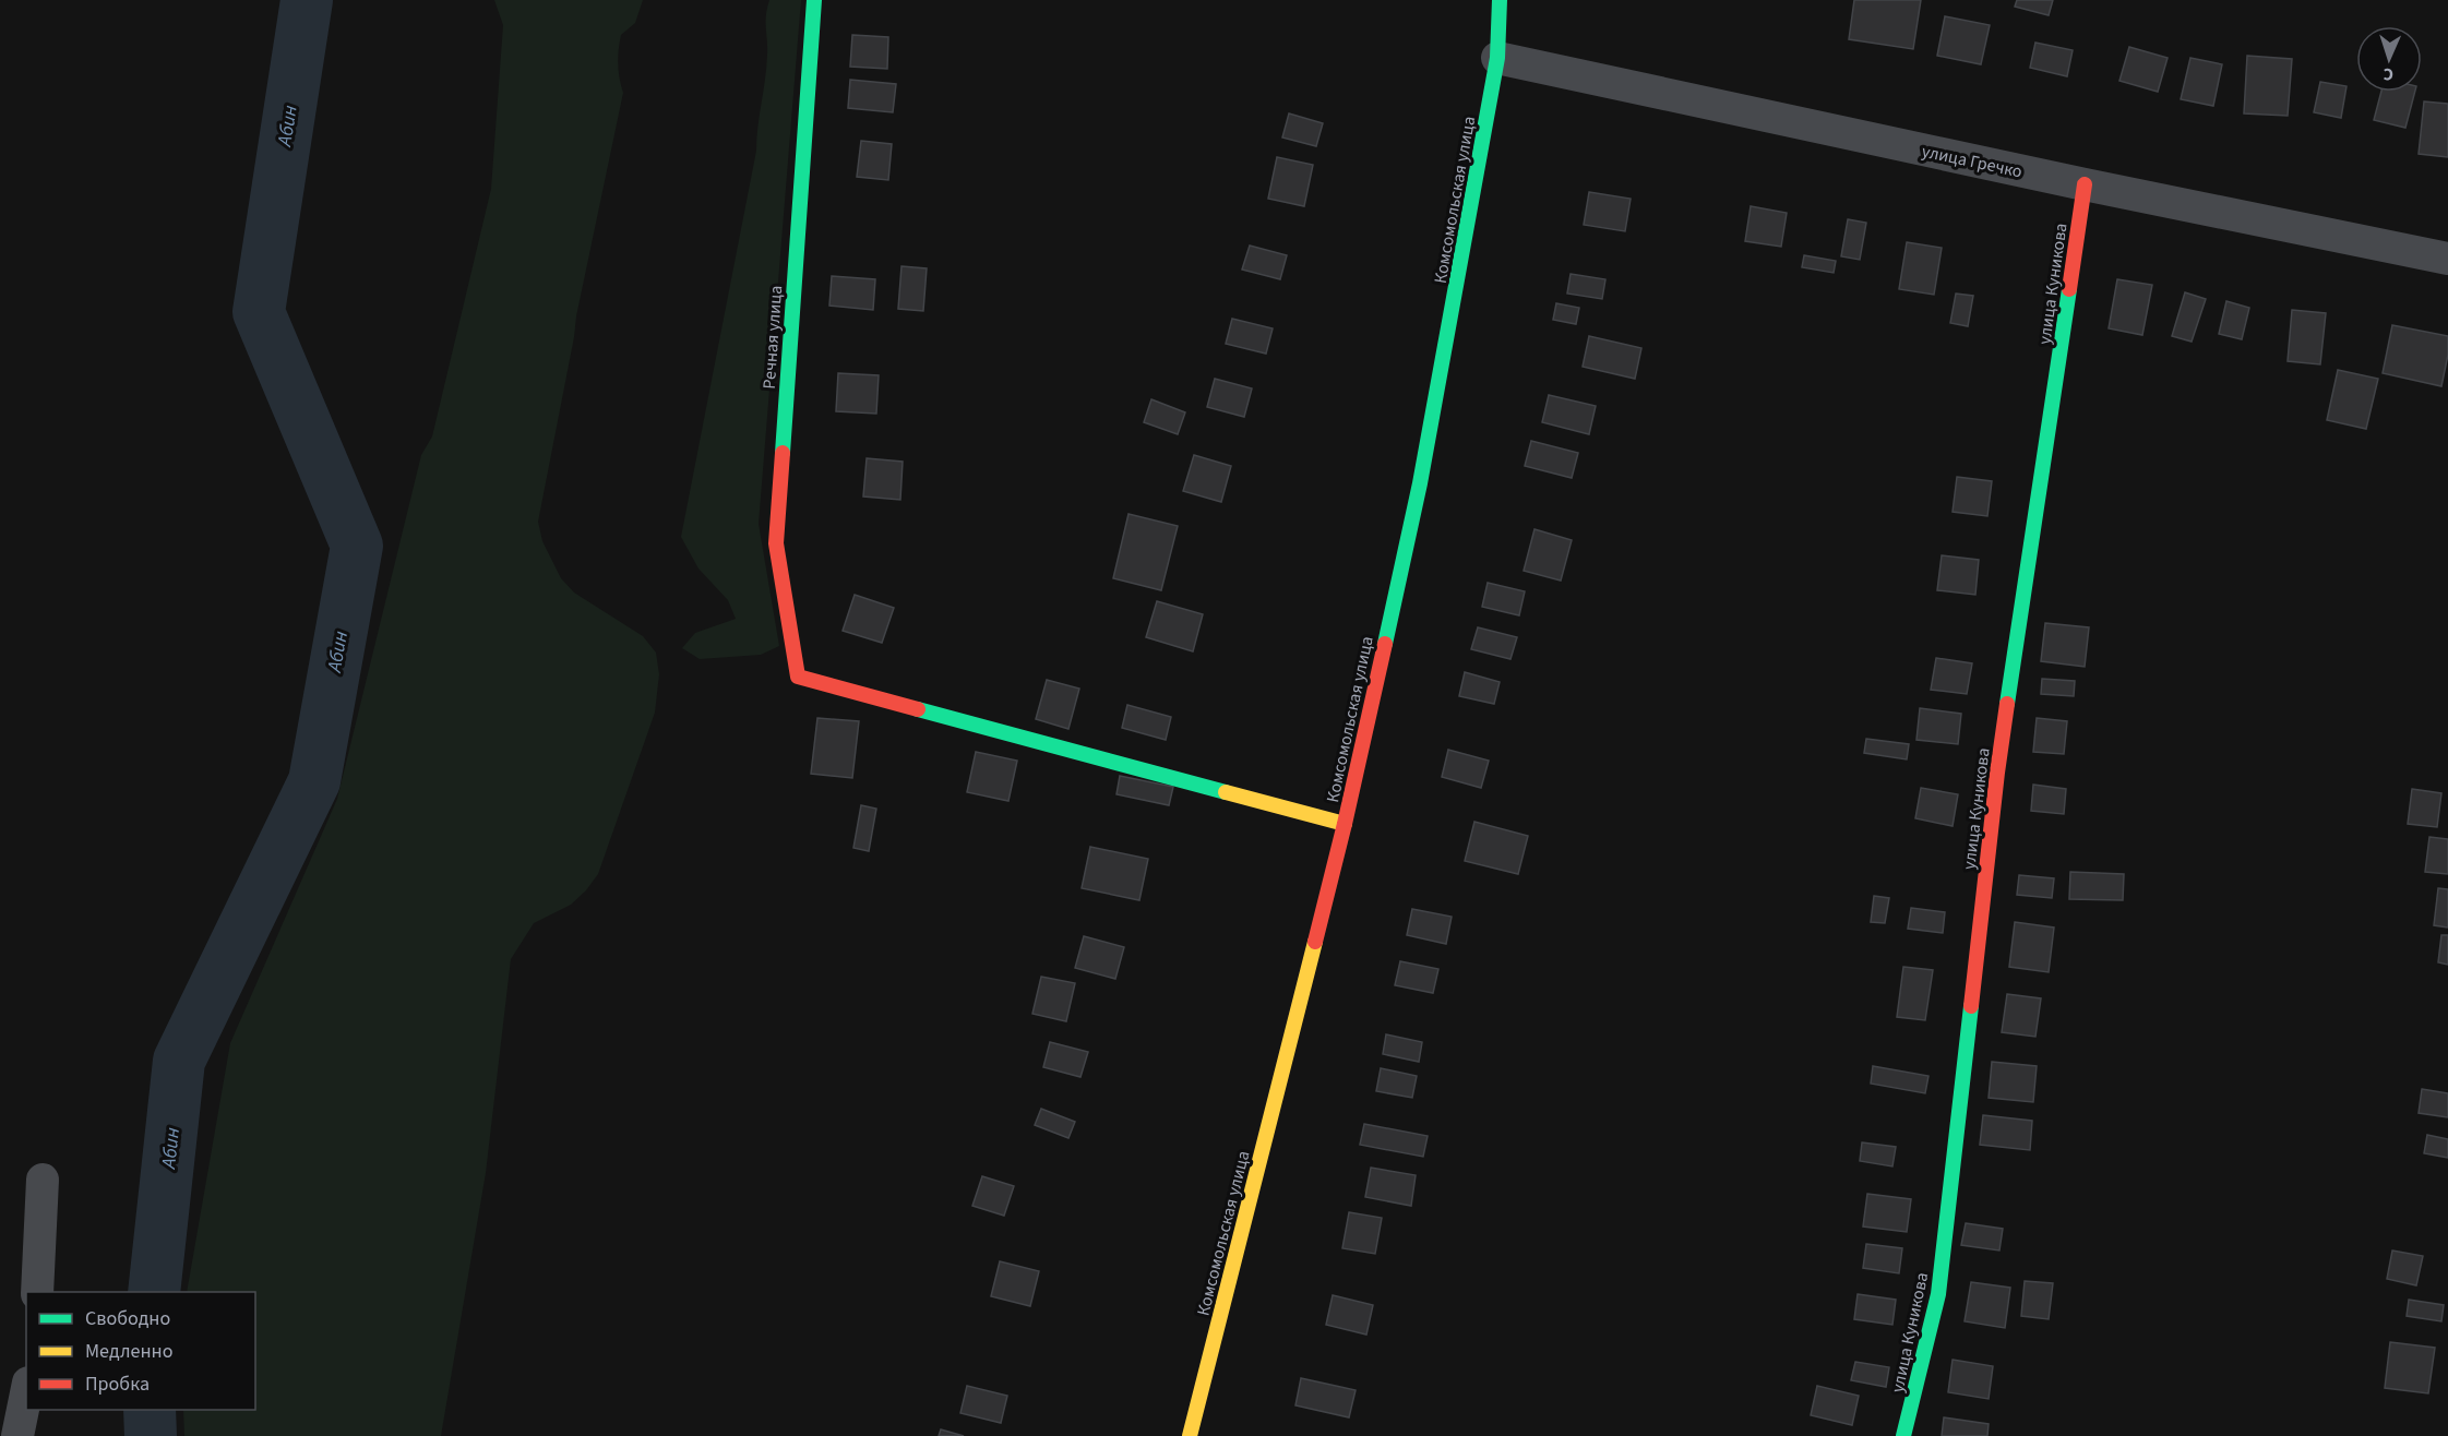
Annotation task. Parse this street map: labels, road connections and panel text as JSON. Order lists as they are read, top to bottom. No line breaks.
{"streets":{"street":["улица Гречко","Комсомольская улица","улица Куникова","Речная улица"]},"crossings":[["улица Гречко","Комсомольская улица"],["улица Гречко","улица Куникова"],["Комсомольская улица","Речная улица"]],"water":["Абин"],"legend":["Свободно","Медленно","Пробка"],"north":"bottom"}
